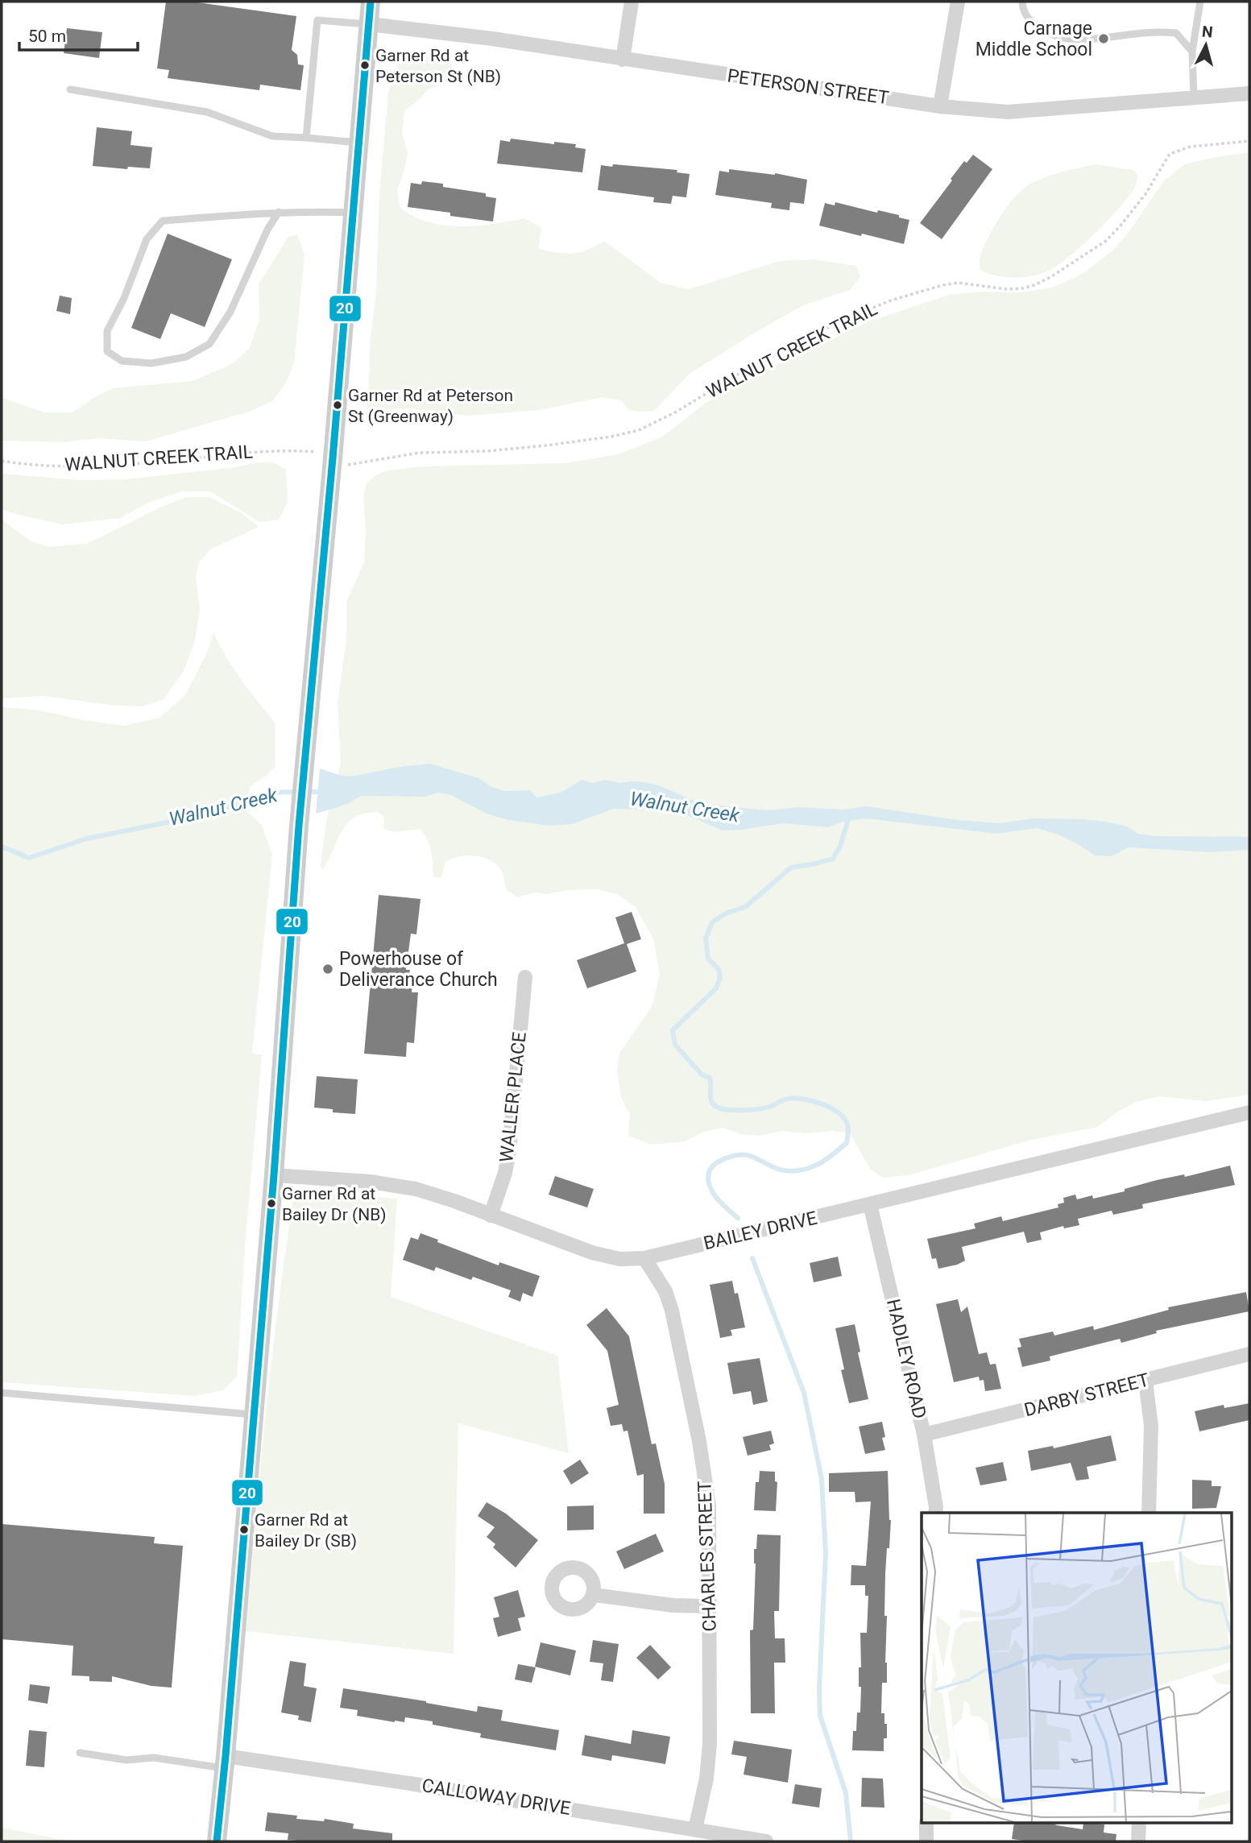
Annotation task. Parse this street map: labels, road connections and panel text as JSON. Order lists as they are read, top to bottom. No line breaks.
{"streets":{"street":["PETERSON STREET","WALLER PLACE","BAILEY DRIVE","HADLEY ROAD","DARBY STREET","CHARLES STREET","CALLOWAY DRIVE"],"path":["WALNUT CREEK TRAIL"]},"crossings":[["WALLER PLACE","BAILEY DRIVE"],["BAILEY DRIVE","HADLEY ROAD"],["BAILEY DRIVE","CHARLES STREET"],["HADLEY ROAD","DARBY STREET"],["CHARLES STREET","CALLOWAY DRIVE"]],"water":["Walnut Creek"],"places":["Carnage Middle School","Garner Rd at Peterson St (NB)","Garner Rd at Peterson St (Greenway)","Powerhouse of Deliverance Church","Garner Rd at Bailey Dr (NB)","Garner Rd at Bailey Dr (SB)"],"lines":["transit line 20"],"scale_bar":"50 m","north":"top"}
